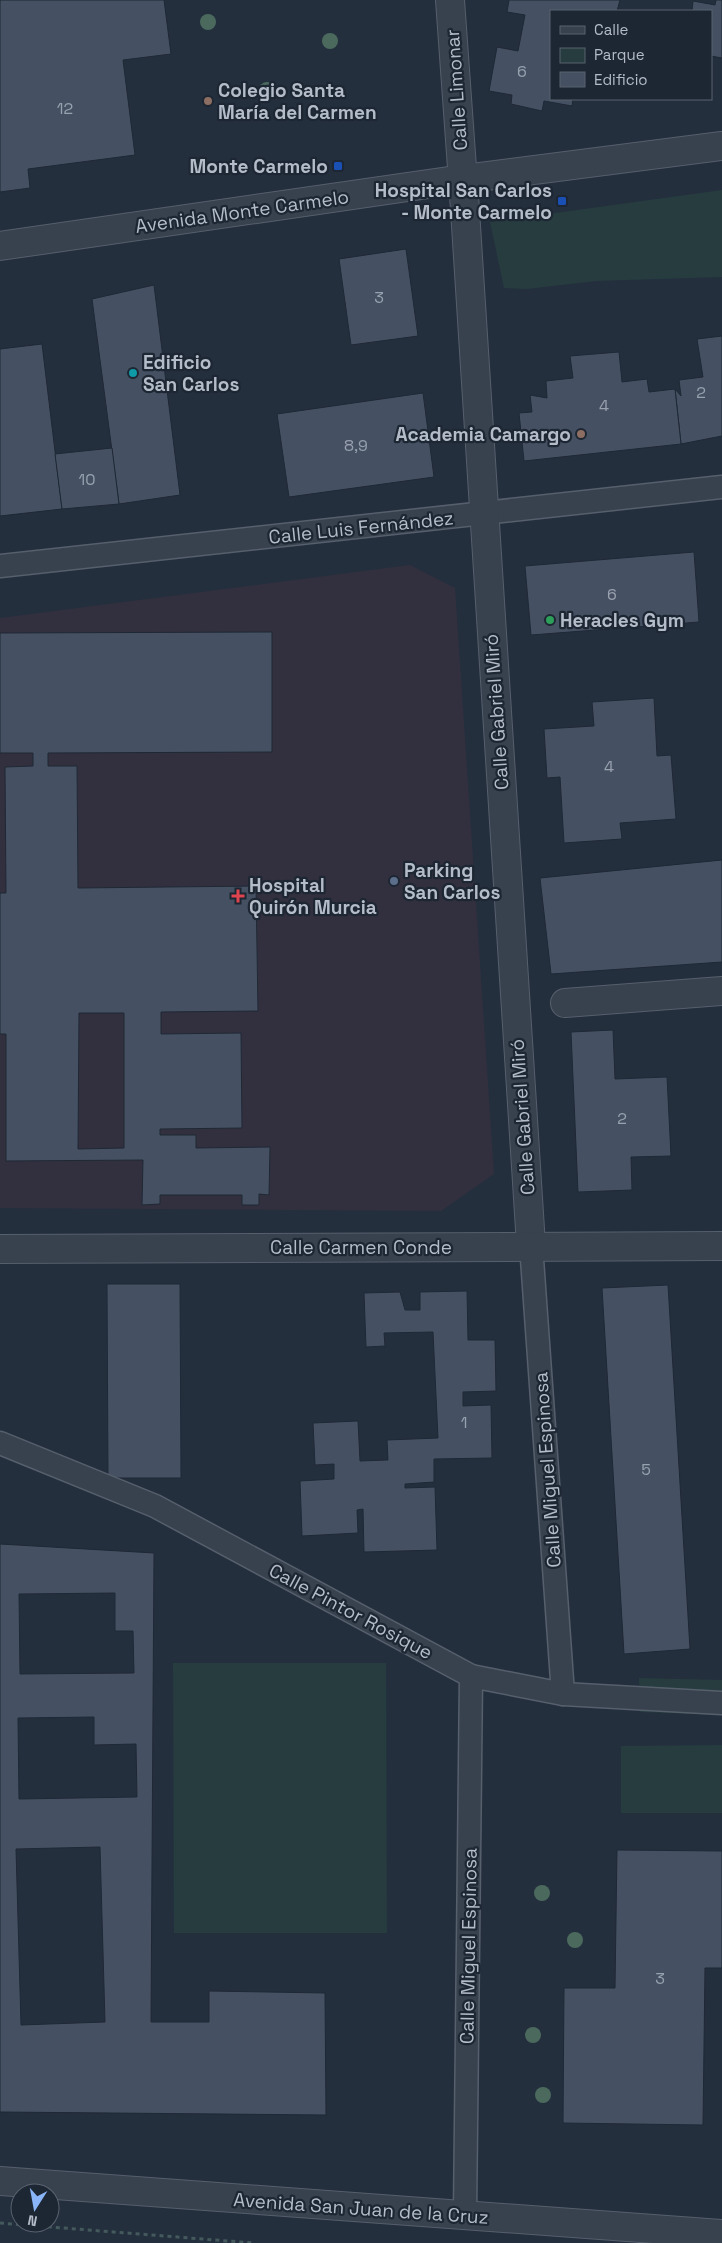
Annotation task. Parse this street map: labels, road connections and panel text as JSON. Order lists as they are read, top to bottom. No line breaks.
{"streets":{"street":["Calle Limonar","Avenida Monte Carmelo","Calle Luis Fernández","Calle Gabriel Miró","Calle Carmen Conde","Calle Miguel Espinosa","Calle Pintor Rosique","Avenida San Juan de la Cruz"]},"crossings":[["Calle Limonar","Avenida Monte Carmelo"],["Calle Limonar","Calle Gabriel Miró"],["Avenida Monte Carmelo","Calle Gabriel Miró"],["Calle Luis Fernández","Calle Gabriel Miró"],["Calle Gabriel Miró","Calle Carmen Conde"],["Calle Gabriel Miró","Calle Miguel Espinosa"],["Calle Carmen Conde","Calle Miguel Espinosa"],["Calle Miguel Espinosa","Calle Pintor Rosique"],["Calle Miguel Espinosa","Avenida San Juan de la Cruz"]],"places":{"other":["Colegio Santa María del Carmen","Edificio San Carlos","Academia Camargo","Heracles Gym","Parking San Carlos"],"transit":["Monte Carmelo","Hospital San Carlos - Monte Carmelo"],"health":["Hospital Quirón Murcia"]},"house_numbers":["6","12","3","2","4","8,9","10","6","4","2","1","5","3"],"legend":["Calle","Parque","Edificio"],"north":"bottom"}
